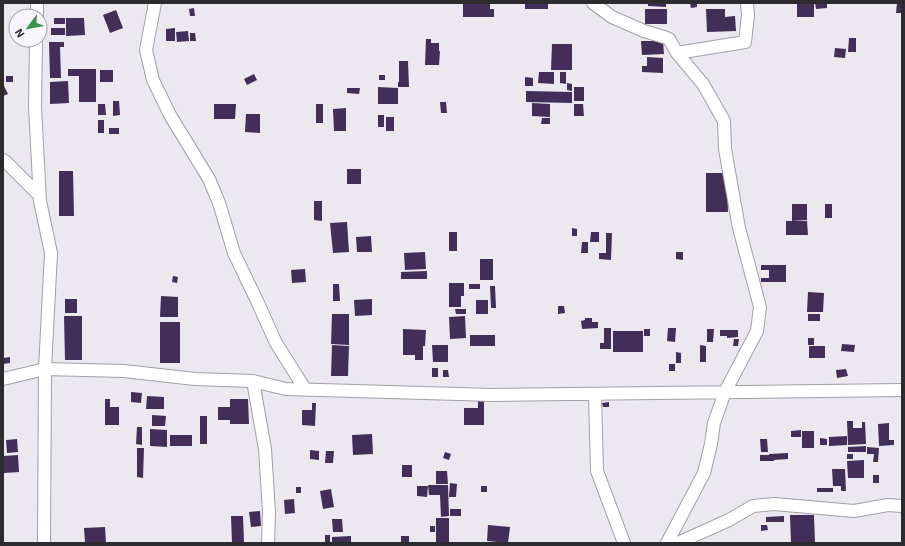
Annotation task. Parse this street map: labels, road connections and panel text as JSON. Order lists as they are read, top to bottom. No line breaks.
{"north":"bottom left"}
